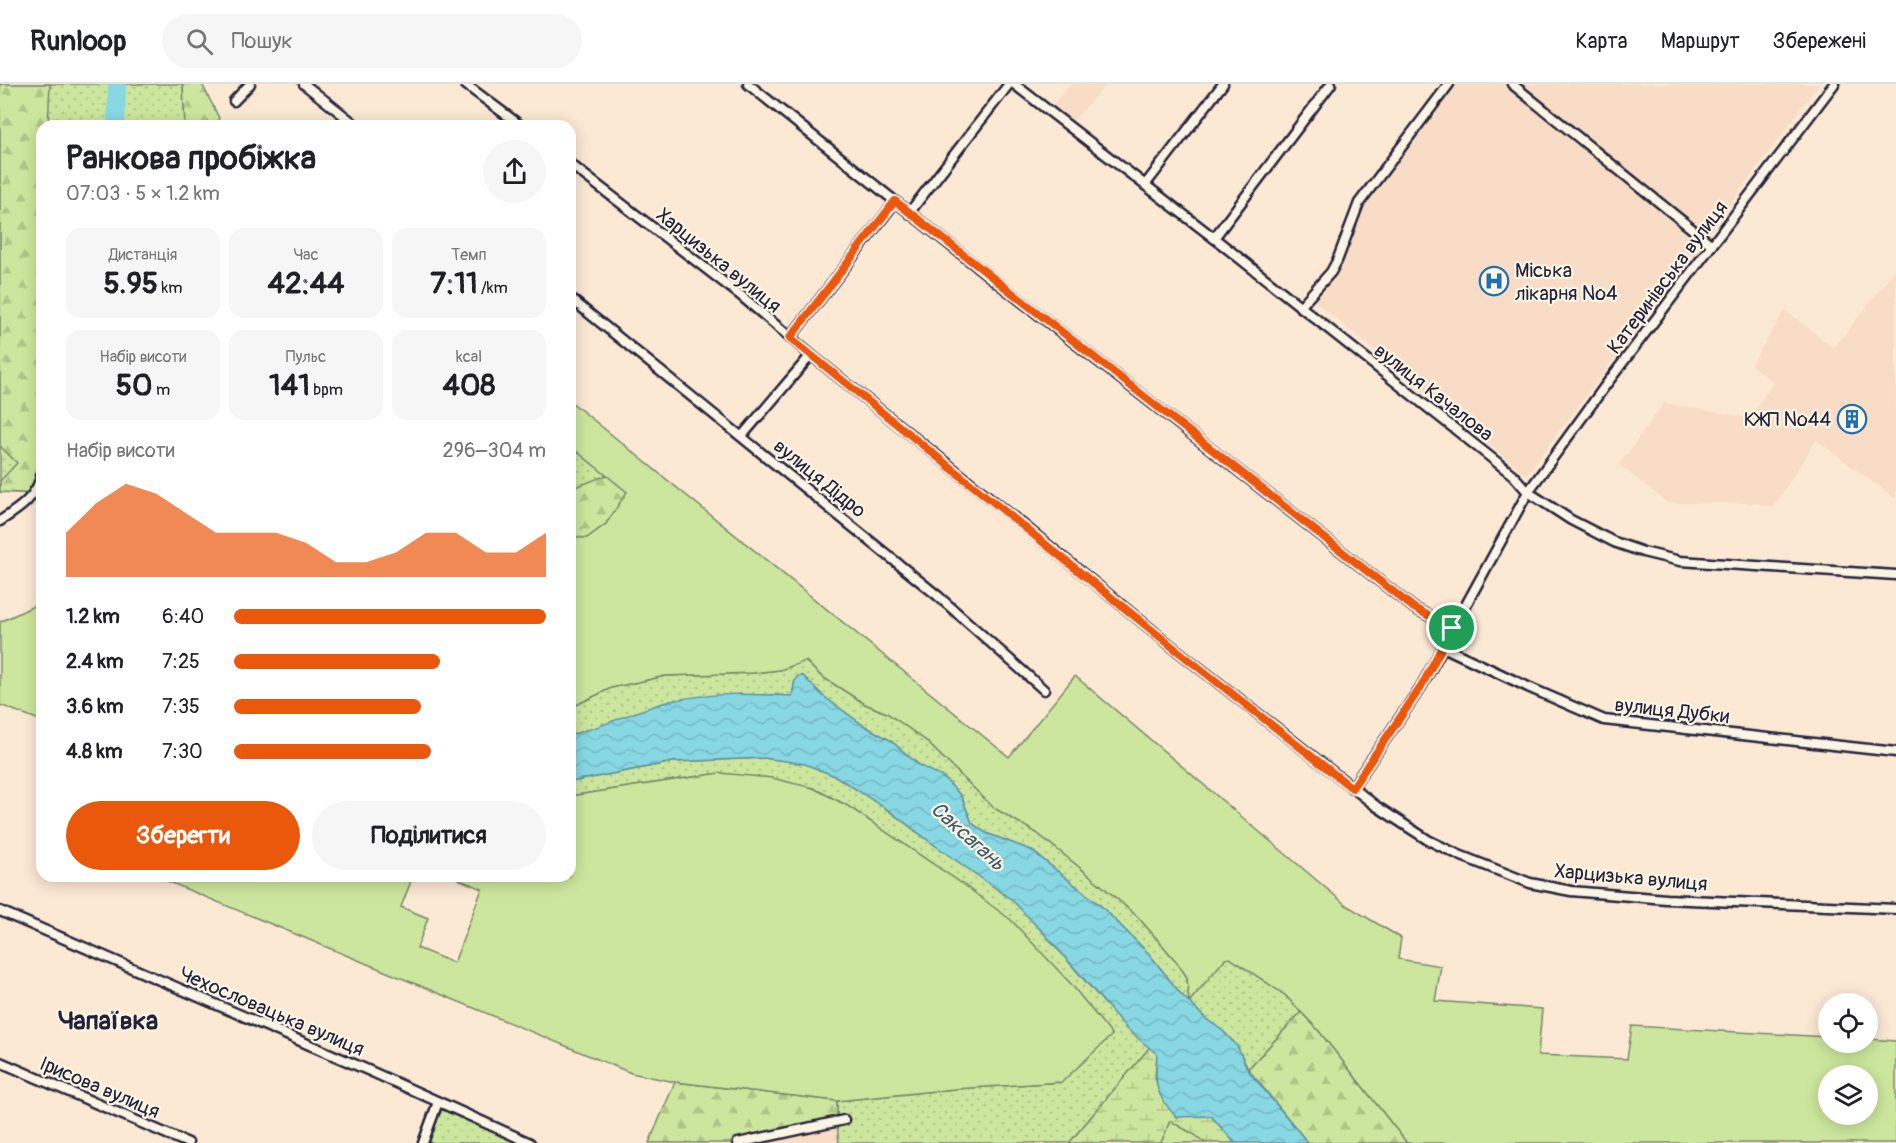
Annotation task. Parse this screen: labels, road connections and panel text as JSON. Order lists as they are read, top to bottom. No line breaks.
{"streets":{"street":["Харцизька вулиця","Катеринівська вулиця","вулиця Качалова","вулиця Дідро","вулиця Дубки","Чехословацька вулиця","Ірисова вулиця"]},"crossings":[["Катеринівська вулиця","вулиця Качалова"]],"districts":["Чапаївка"],"water":["Саксагань"],"places":{"hospital":["Міська лікарня №4"],"building":["КЖП №44"]},"page":{"header":"Runloop","search":"Пошук","nav":["Карта","Маршрут","Збережені"],"heading":["Ранкова пробіжка","07:03 · 5 × 1.2 km"],"stats":[["Дистанція","5.95 km"],["Час","42:44"],["Темп","7:11 /km"],["Набір висоти","50 m"],["Пульс","141 bpm"],["kcal","408"]],"chart":["Набір висоти","296–304 m"],"list":[{"name":"1.2 km","note":"6:40"},{"name":"2.4 km","note":"7:25"},{"name":"3.6 km","note":"7:35"},{"name":"4.8 km","note":"7:30"}],"buttons":["Зберегти","Поділитися"]}}
